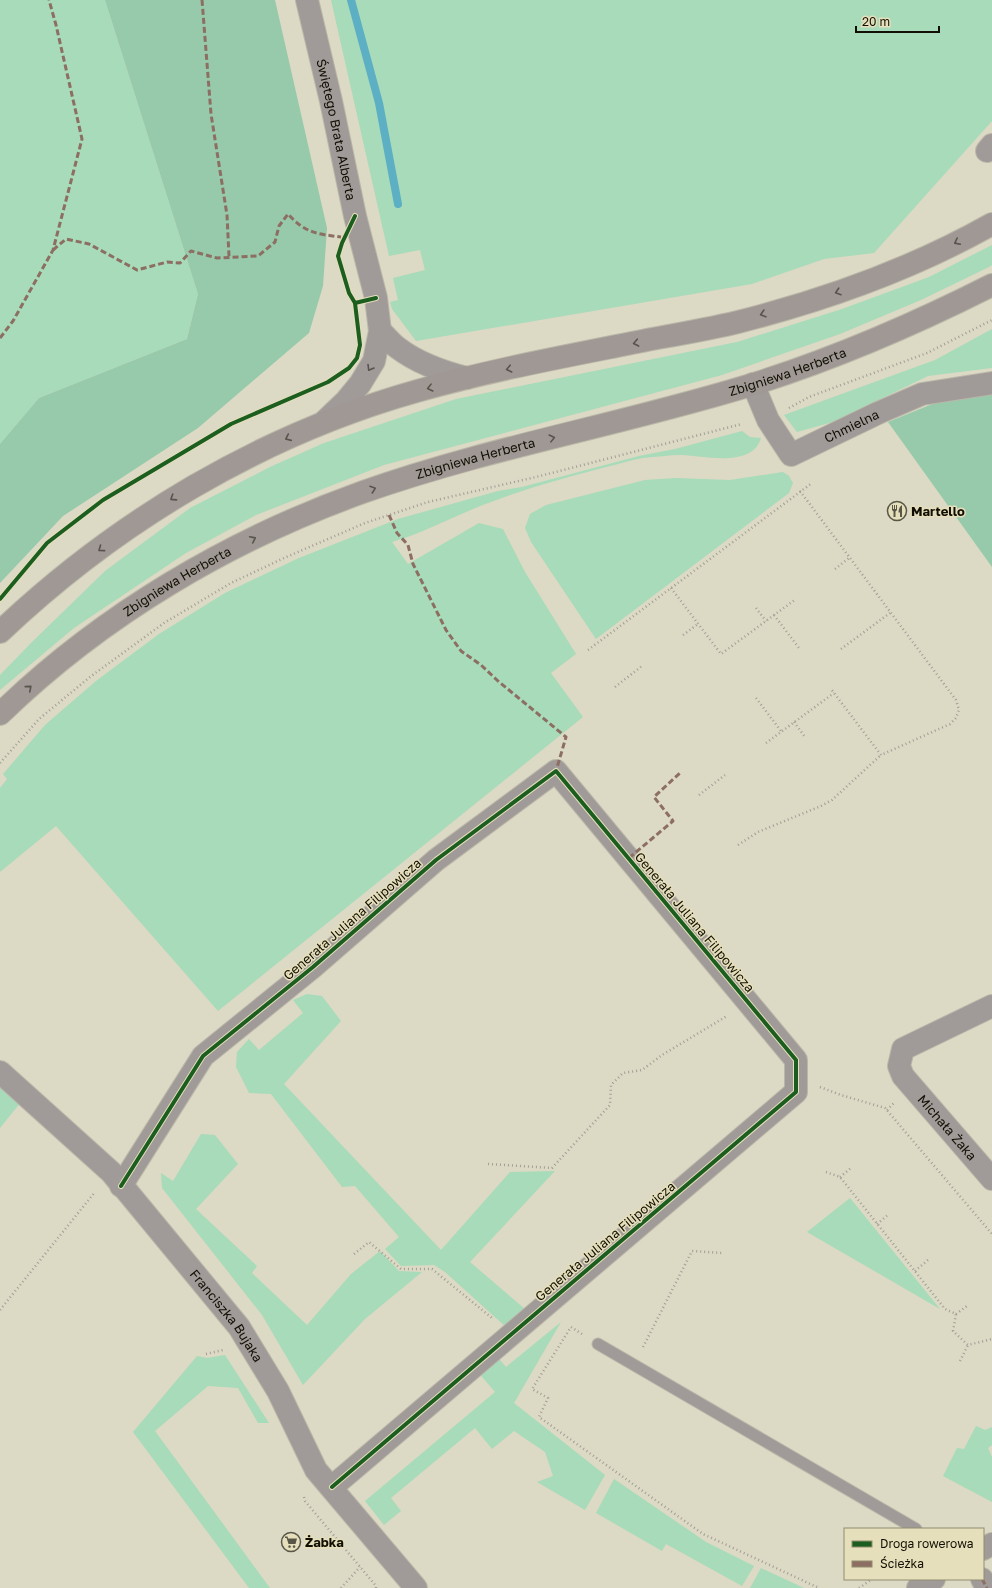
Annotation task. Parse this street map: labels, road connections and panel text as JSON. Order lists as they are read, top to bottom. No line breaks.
{"streets":{"main road":["Zbigniewa Herberta"],"street":["Świętego Brata Alberta","Chmielna","Generała Juliana Filipowicza","Michała Żaka","Franciszka Bujaka"]},"crossings":[["Zbigniewa Herberta","Chmielna"],["Generała Juliana Filipowicza","Franciszka Bujaka"]],"places":{"restaurant":["Martello"],"supermarket":["Żabka"]},"legend":["Droga rowerowa","Ścieżka"],"scale_bar":"20 m"}
